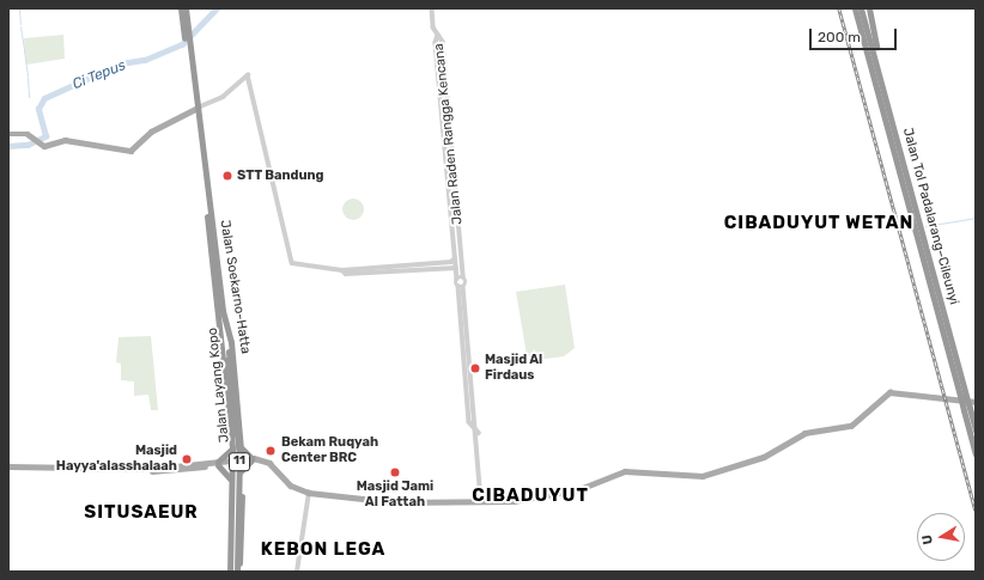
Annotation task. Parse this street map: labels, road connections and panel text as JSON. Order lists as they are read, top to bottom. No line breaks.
{"streets":{"highway":["Jalan Tol Padalarang–Cileunyi","Jalan Soekarno-Hatta","Jalan Layang Kopo","11"],"street":["Jalan Raden Rangga Kencana"]},"crossings":[["Jalan Soekarno-Hatta","Jalan Layang Kopo"]],"districts":["CIBADUYUT WETAN","CIBADUYUT","SITUSAEUR","KEBON LEGA"],"water":["Ci Tepus"],"places":["STT Bandung","Masjid Al Firdaus","Bekam Ruqyah Center BRC","Masjid Hayya'alasshalaah","Masjid Jami Al Fattah"],"scale_bar":"200 m","north":"left"}
